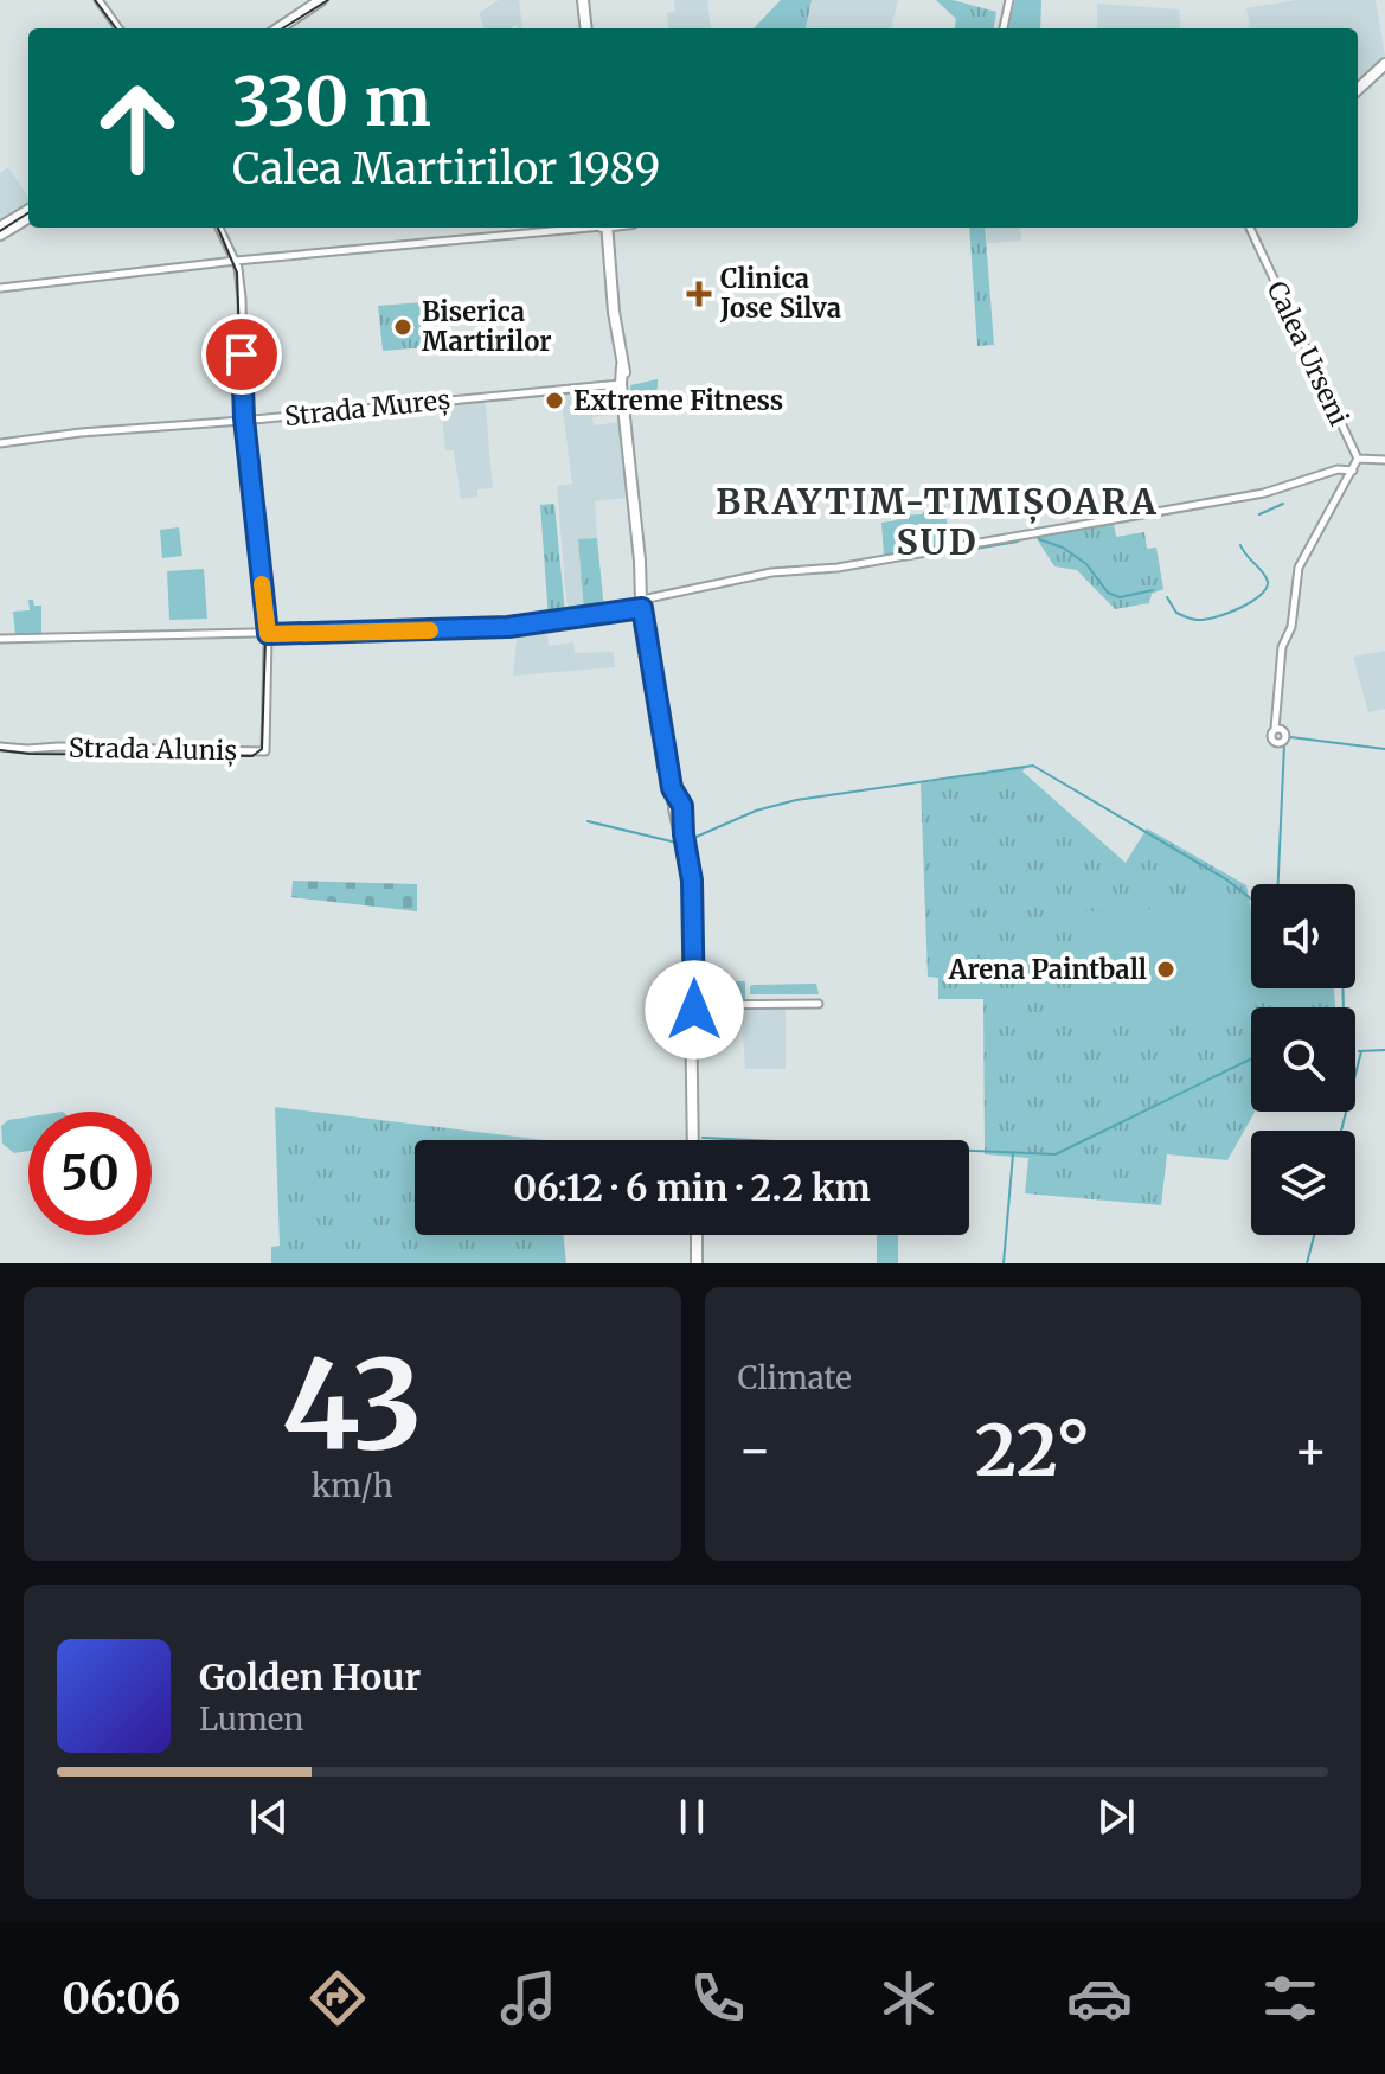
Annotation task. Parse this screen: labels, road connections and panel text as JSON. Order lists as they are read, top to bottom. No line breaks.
{"streets":{"street":["Calea Urseni","Strada Mureș","Strada Aluniș"]},"districts":["BRAYTIM-TIMIȘOARA SUD"],"places":{"health":["Clinica Jose Silva"],"other":["Biserica Martirilor","Extreme Fitness","Arena Paintball"]},"page":{"turn":["330 m","Calea Martirilor 1989"],"limit":"50","trip":"06:12 · 6 min · 2.2 km","tile":[["43","km/h"],"Climate"],"heat":["−","22°","+"],"song":["Golden Hour","Lumen"],"tabs":"06:06"}}
